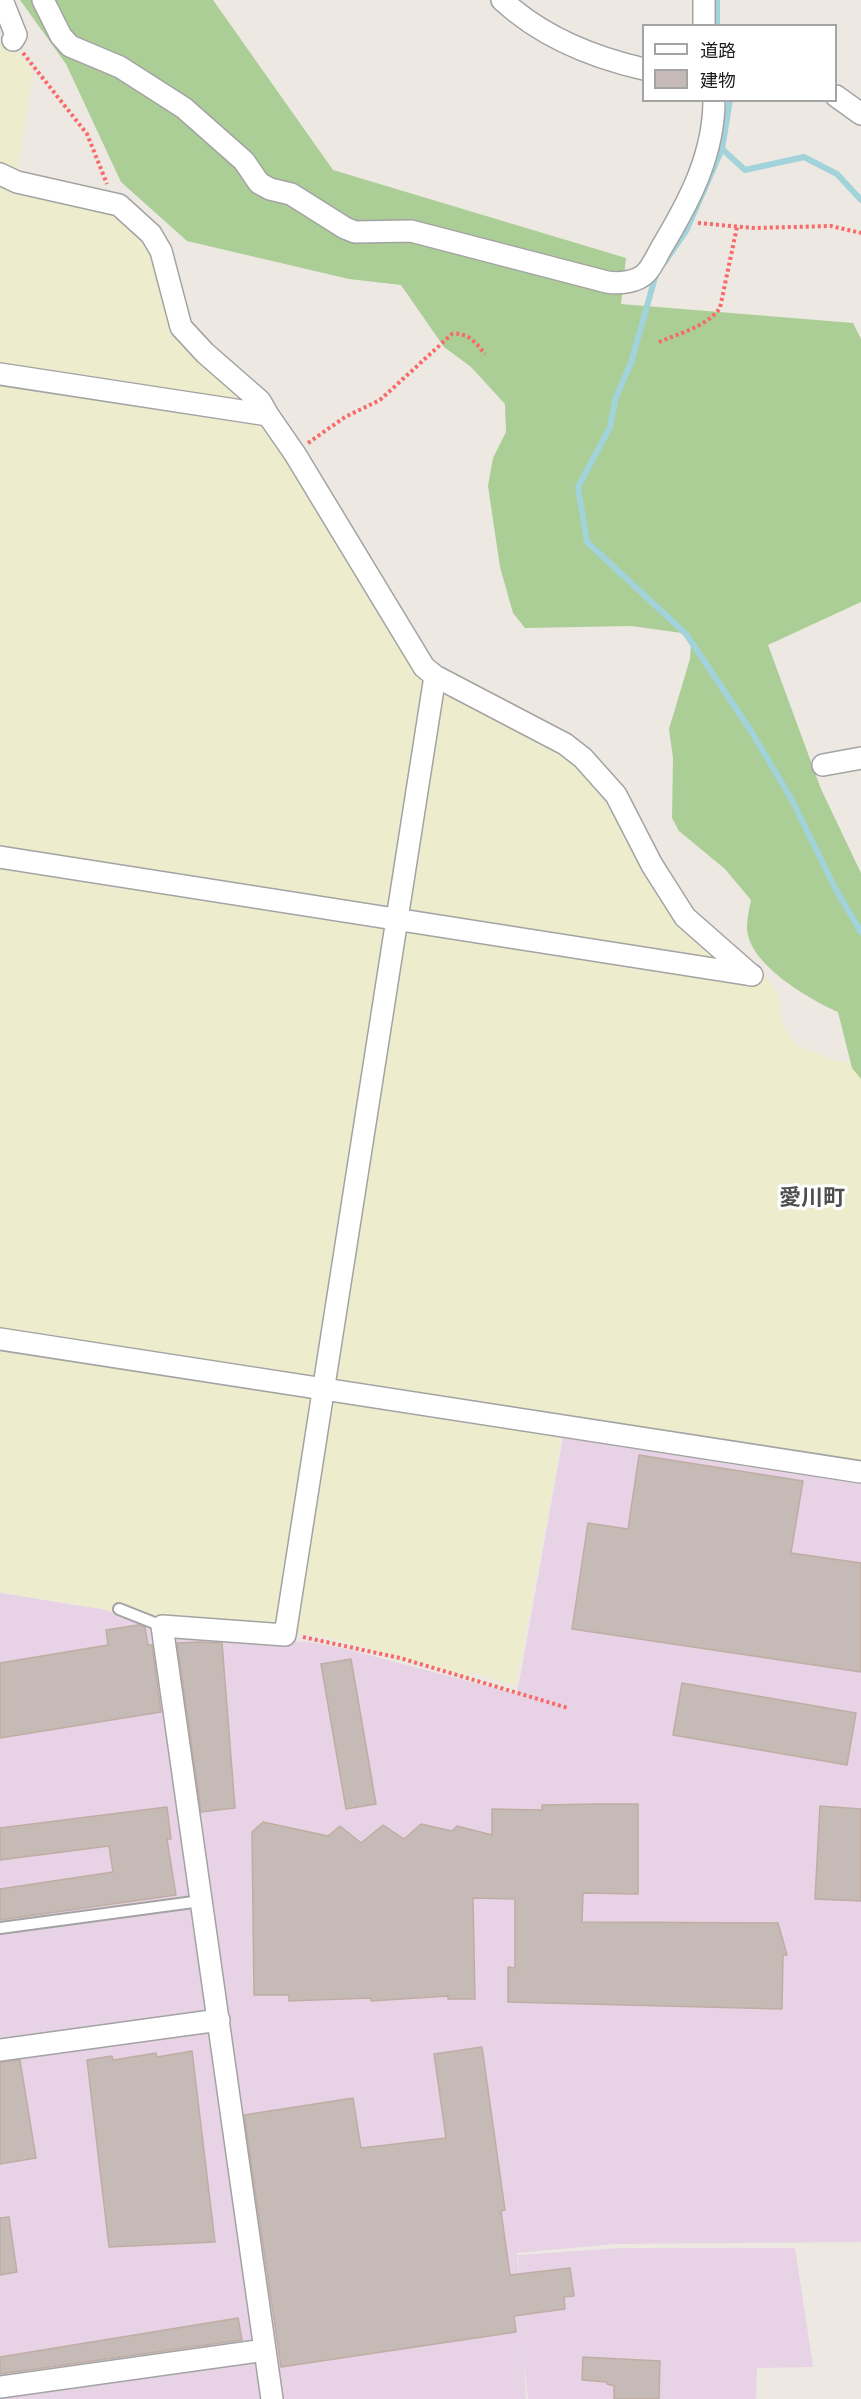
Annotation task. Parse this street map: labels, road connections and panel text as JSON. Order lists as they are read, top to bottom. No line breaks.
{"districts":["愛川町"],"legend":["道路","建物"]}
